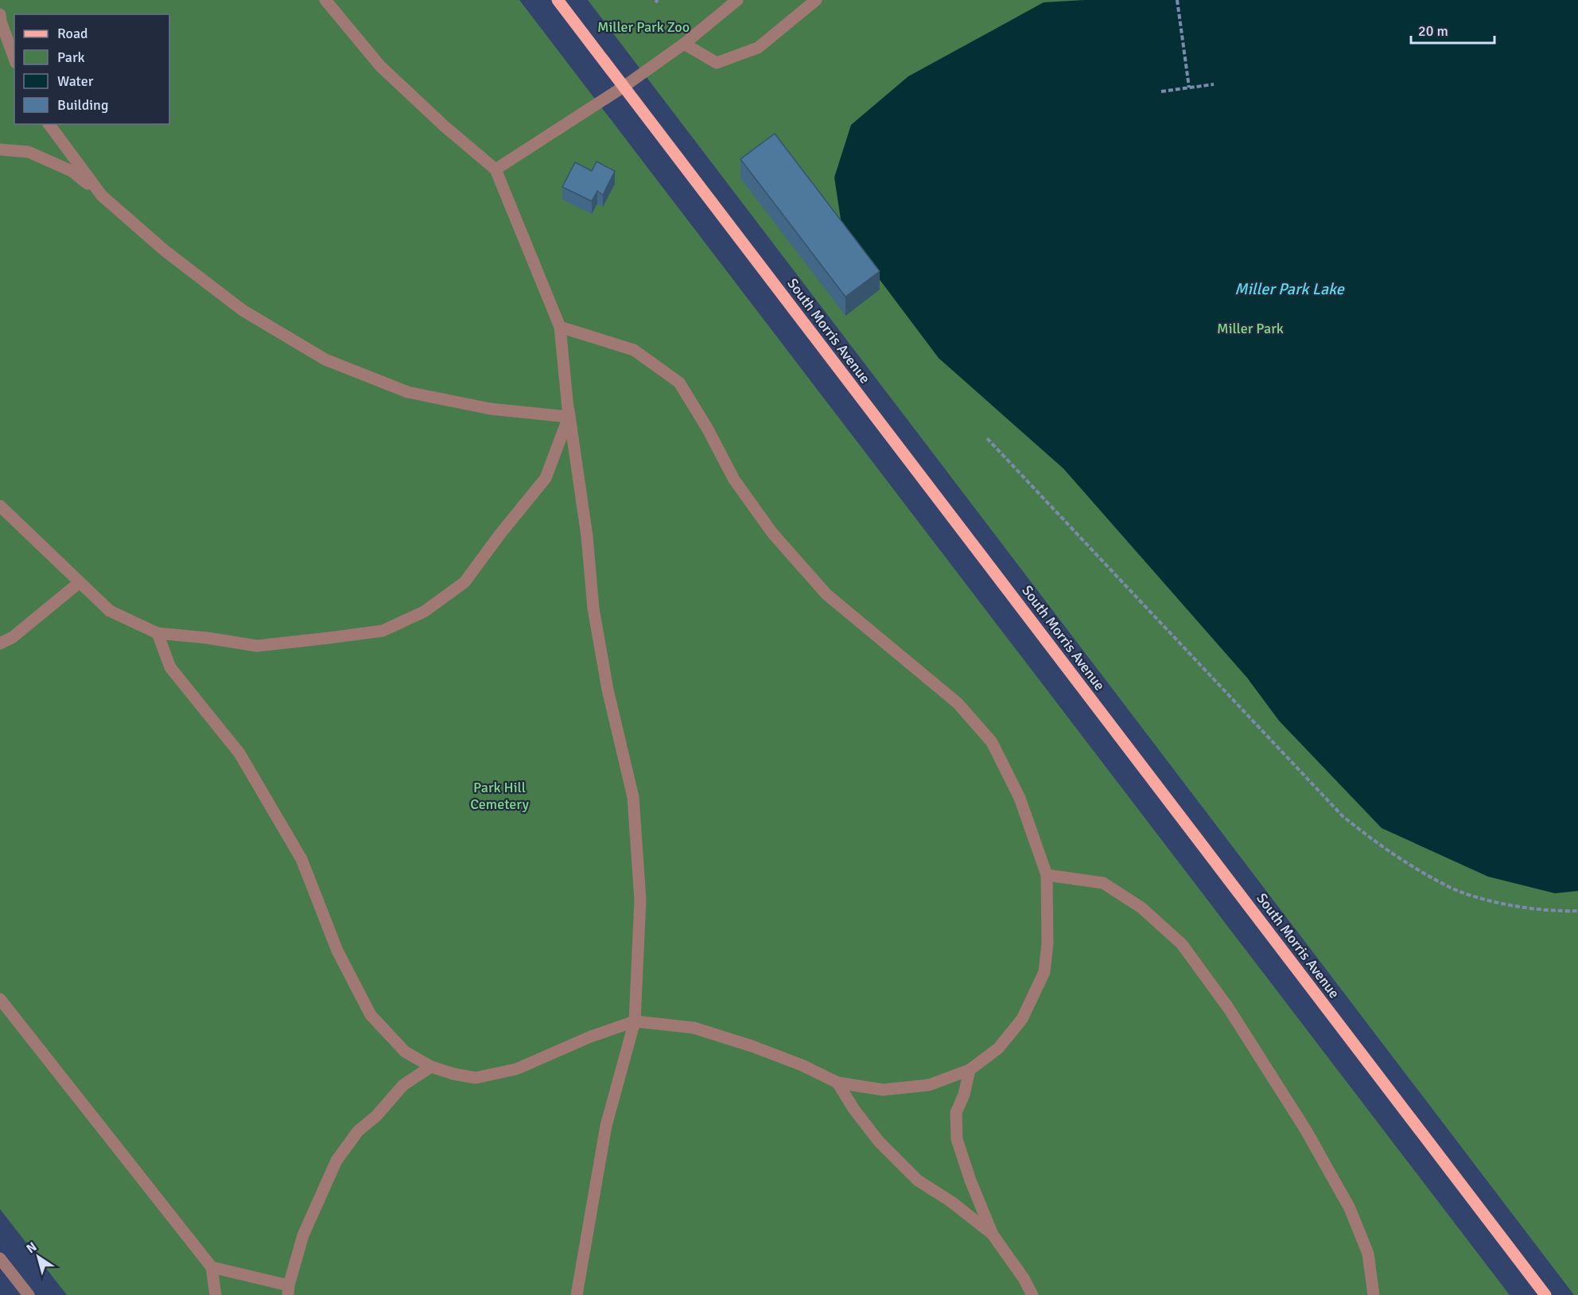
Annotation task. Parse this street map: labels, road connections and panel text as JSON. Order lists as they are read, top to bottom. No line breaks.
{"streets":{"main road":["South Morris Avenue"]},"water":["Miller Park Lake"],"parks":["Miller Park Zoo","Miller Park","Park Hill Cemetery"],"legend":["Road","Park","Water","Building"],"scale_bar":"20 m","north":"top left"}
